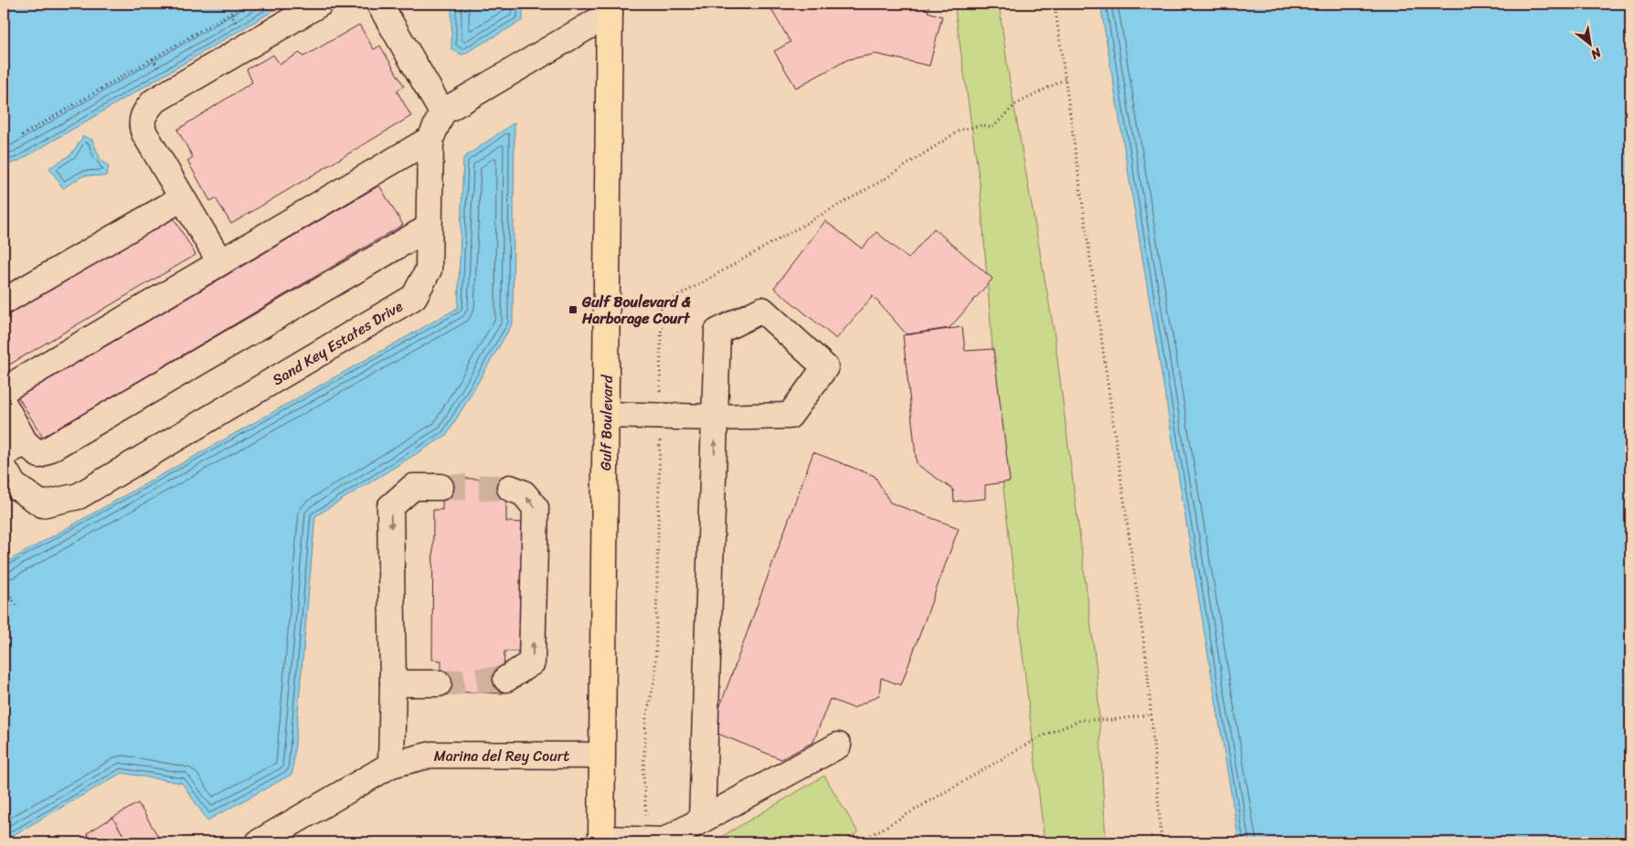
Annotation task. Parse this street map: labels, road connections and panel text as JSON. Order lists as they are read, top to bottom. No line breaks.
{"streets":{"main road":["Gulf Boulevard"],"street":["Sand Key Estates Drive","Marina del Rey Court"]},"crossings":[["Gulf Boulevard","Marina del Rey Court"]],"places":{"transit":["Gulf Boulevard & Harborage Court"]},"north":"bottom right"}
